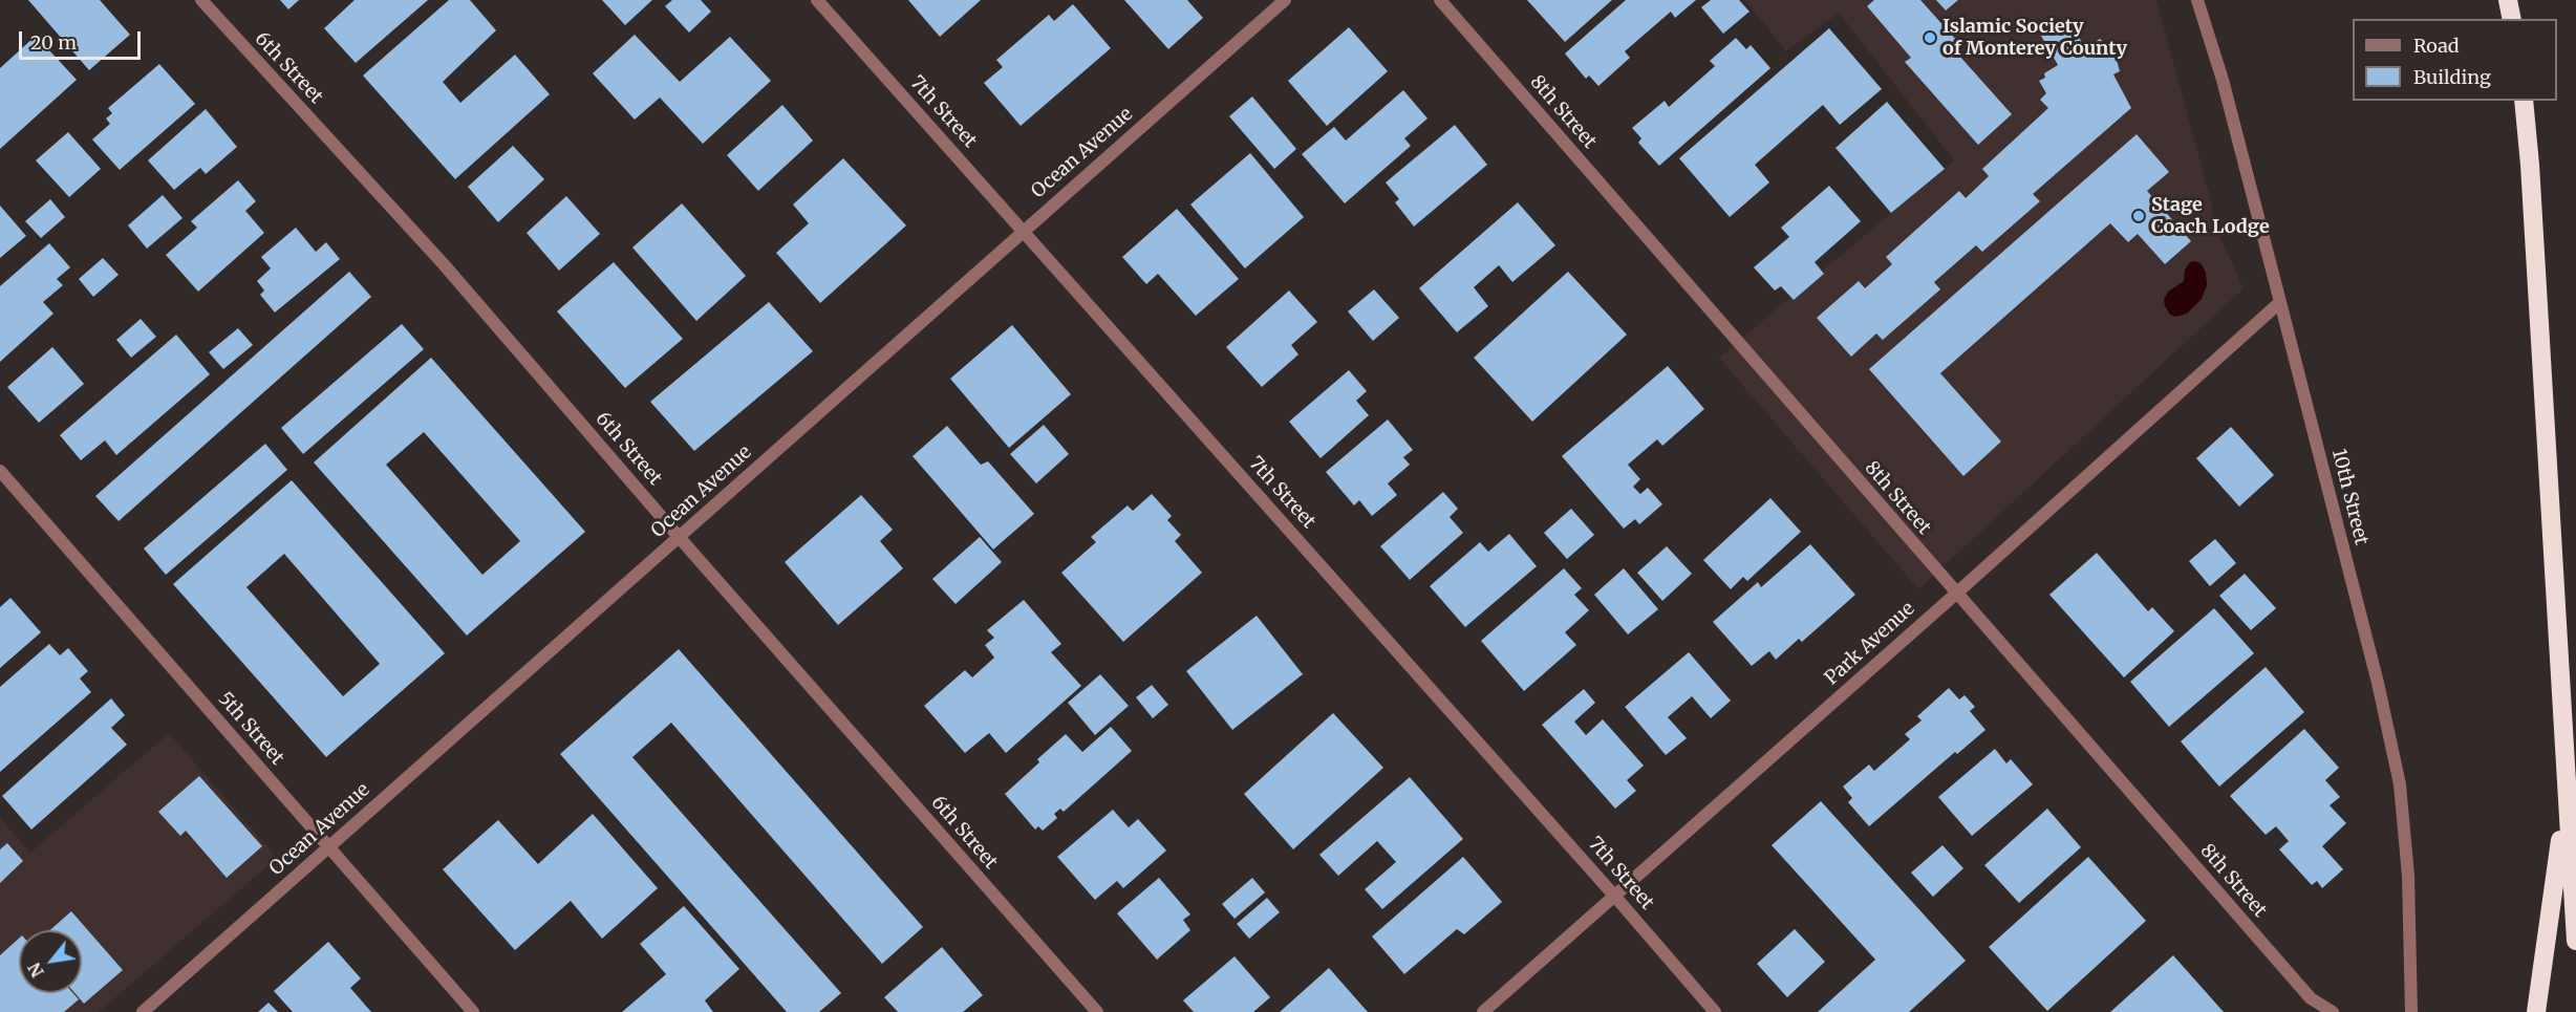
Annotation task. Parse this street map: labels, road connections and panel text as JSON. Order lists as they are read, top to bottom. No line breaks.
{"streets":{"street":["6th Street","7th Street","8th Street","Ocean Avenue","10th Street","Park Avenue","5th Street"]},"crossings":[["6th Street","Ocean Avenue"],["7th Street","Ocean Avenue"],["7th Street","Park Avenue"],["8th Street","Park Avenue"],["Ocean Avenue","5th Street"],["10th Street","Park Avenue"]],"places":["Islamic Society of Monterey County","Stage Coach Lodge"],"legend":["Road","Building"],"scale_bar":"20 m","north":"bottom left"}
